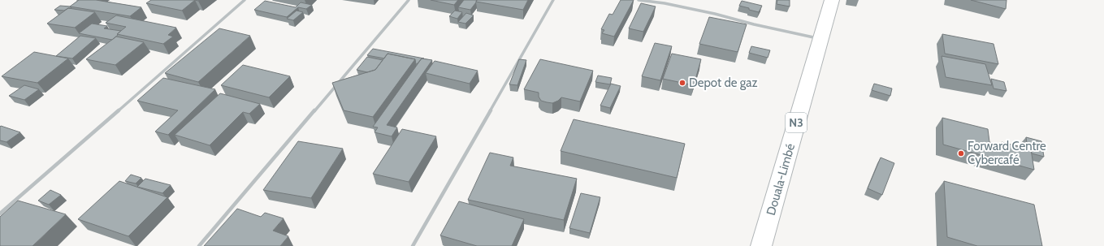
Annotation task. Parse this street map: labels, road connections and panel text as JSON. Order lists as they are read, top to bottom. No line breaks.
{"streets":{"highway":["N3","Douala-Limbé"]},"places":["Depot de gaz","Forward Centre Cybercafé"]}
